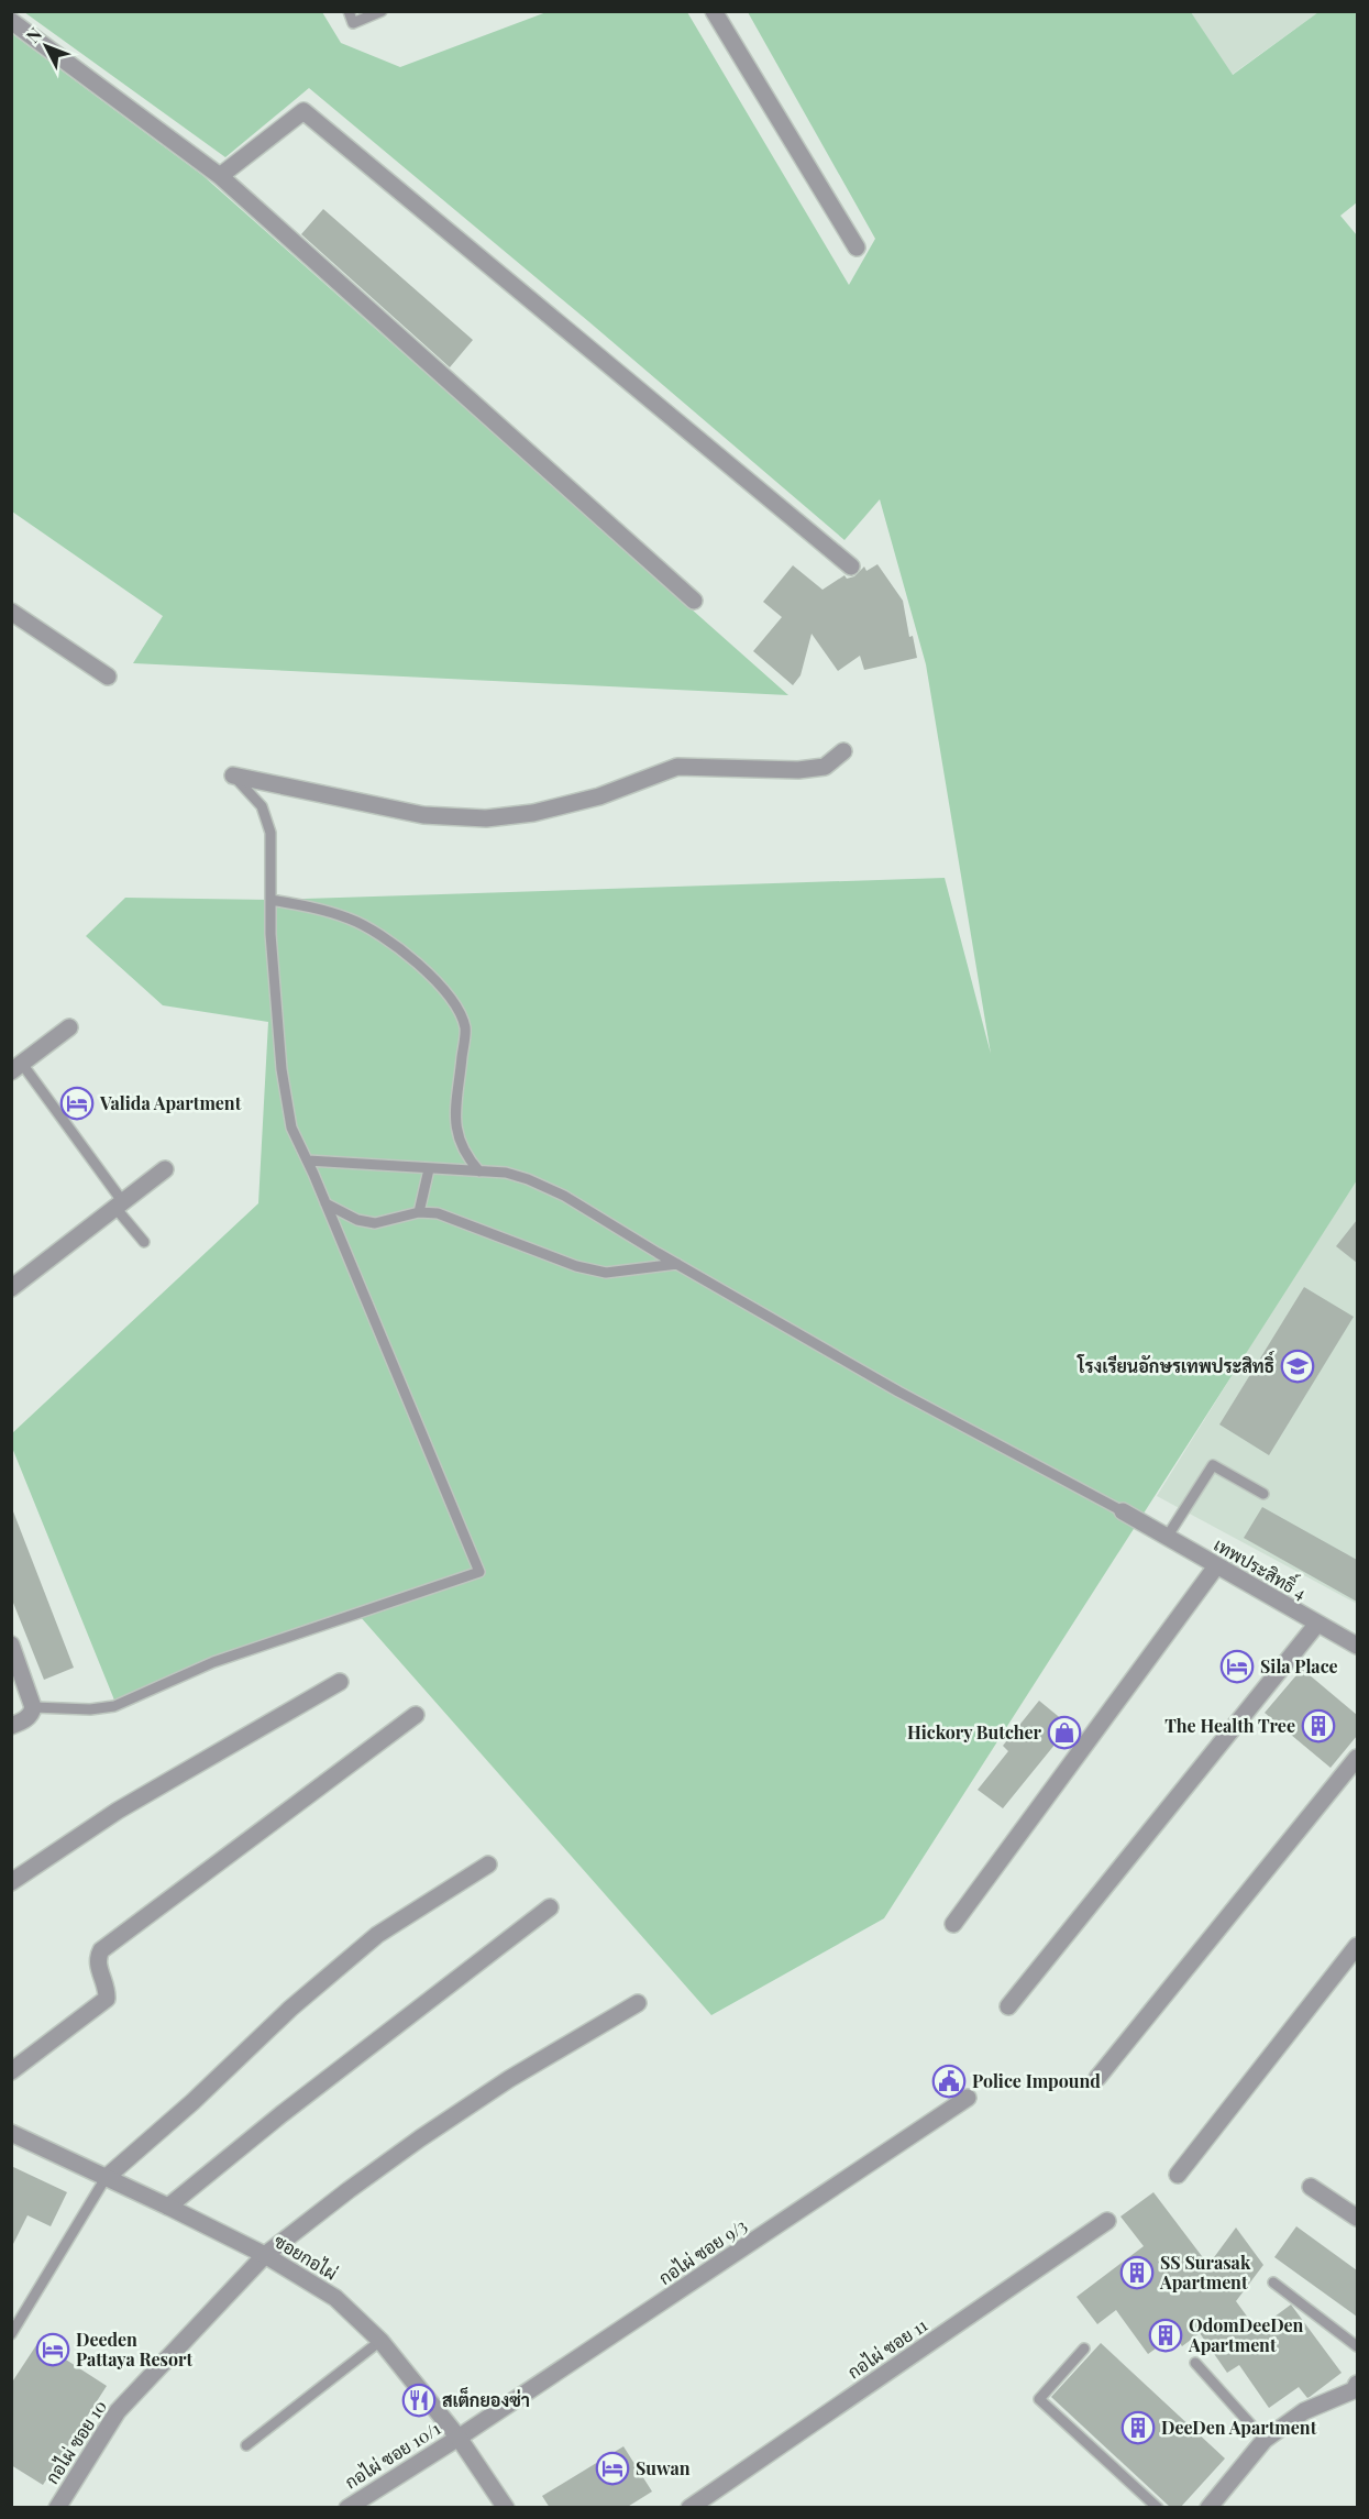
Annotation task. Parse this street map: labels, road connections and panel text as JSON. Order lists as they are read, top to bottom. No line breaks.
{"streets":{"street":["เทพประสิทธิ์ 4","กอไผ่ ซอย 9/3","ซอยกอไผ่","กอไผ่ ซอย 11","กอไผ่ ซอย 10","กอไผ่ ซอย 10/1"]},"crossings":[["กอไผ่ ซอย 9/3","ซอยกอไผ่"],["กอไผ่ ซอย 9/3","กอไผ่ ซอย 10/1"],["ซอยกอไผ่","กอไผ่ ซอย 10"],["ซอยกอไผ่","กอไผ่ ซอย 10/1"]],"places":{"hotel":["Valida Apartment","Sila Place","Deeden Pattaya Resort","Suwan"],"school or university":["โรงเรียนอักษรเทพประสิทธิ์"],"building":["The Health Tree","SS Surasak Apartment","OdomDeeDen Apartment","DeeDen Apartment"],"shop":["Hickory Butcher"],"public building":["Police Impound"],"restaurant":["สเต็กยองซ่า"]},"north":"top left"}
